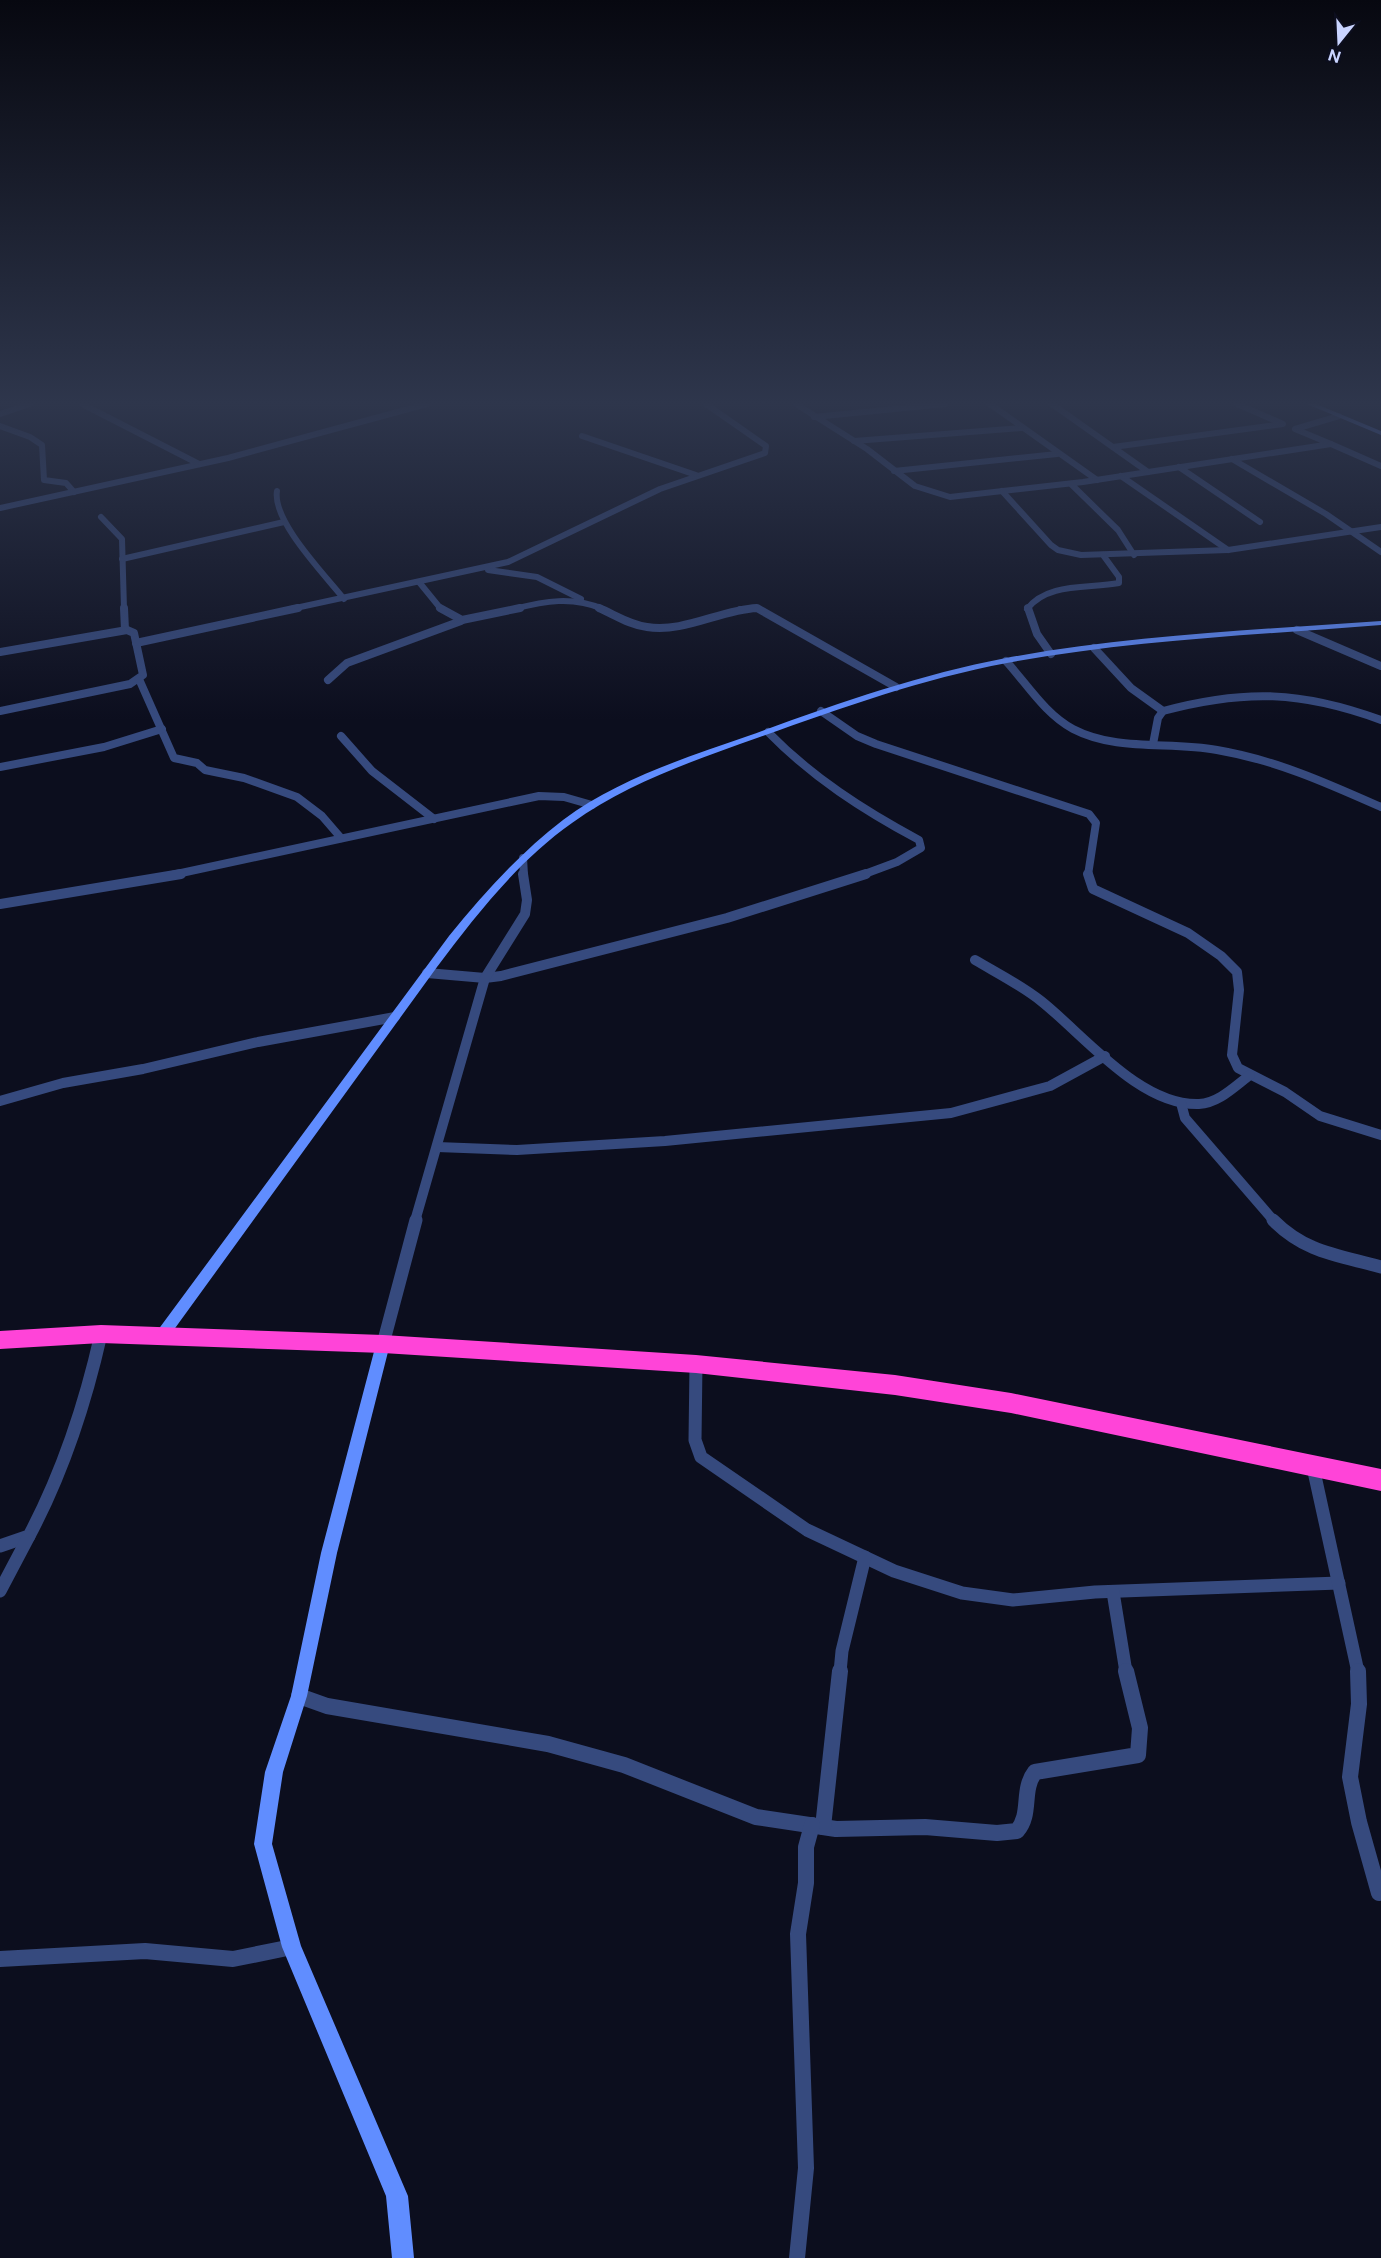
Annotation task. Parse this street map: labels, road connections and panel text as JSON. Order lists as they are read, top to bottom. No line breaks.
{"north":"bottom"}
